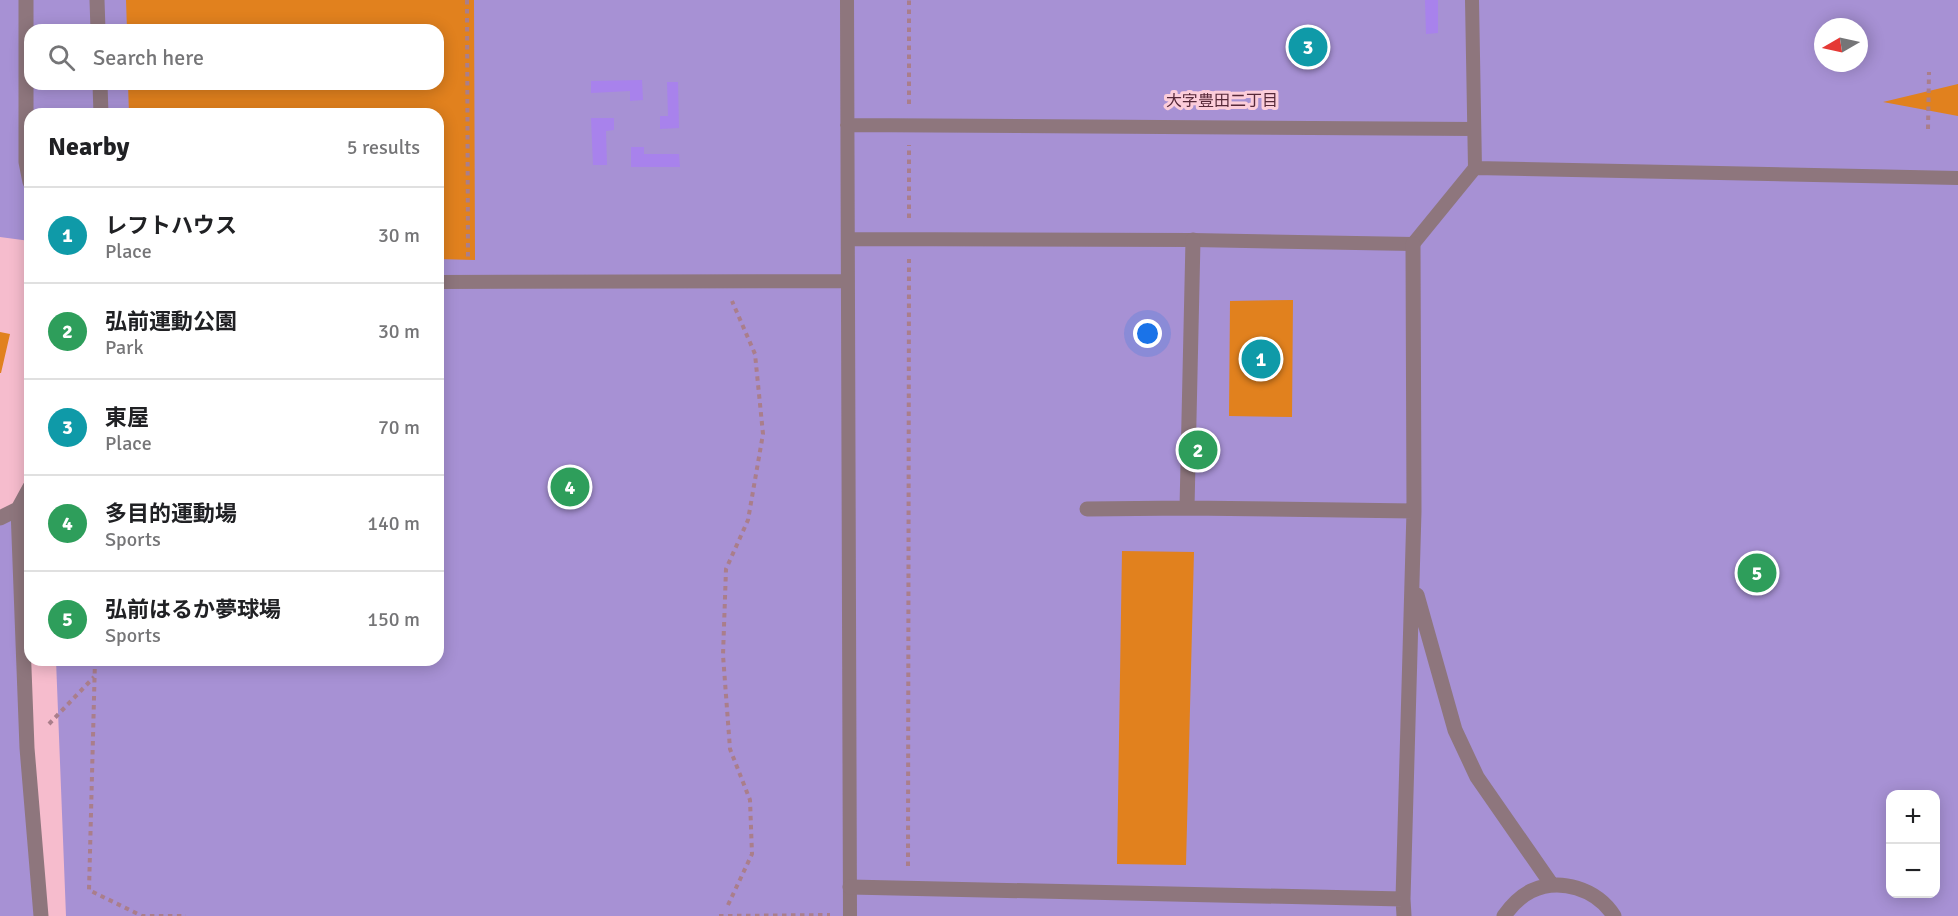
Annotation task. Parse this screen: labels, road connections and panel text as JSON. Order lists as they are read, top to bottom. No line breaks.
{"districts":["大字豊田二丁目"],"north":"left","page":{"search":"Search here","pins":["3","1","2","4","5"],"heading":["Nearby","5 results"],"list":[{"mark":"1","name":"レフトハウス","note":"Place","value":"30 m"},{"mark":"2","name":"弘前運動公園","note":"Park","value":"30 m"},{"mark":"3","name":"東屋","note":"Place","value":"70 m"},{"mark":"4","name":"多目的運動場","note":"Sports","value":"140 m"},{"mark":"5","name":"弘前はるか夢球場","note":"Sports","value":"150 m"}],"map_buttons":["+","−"]}}
